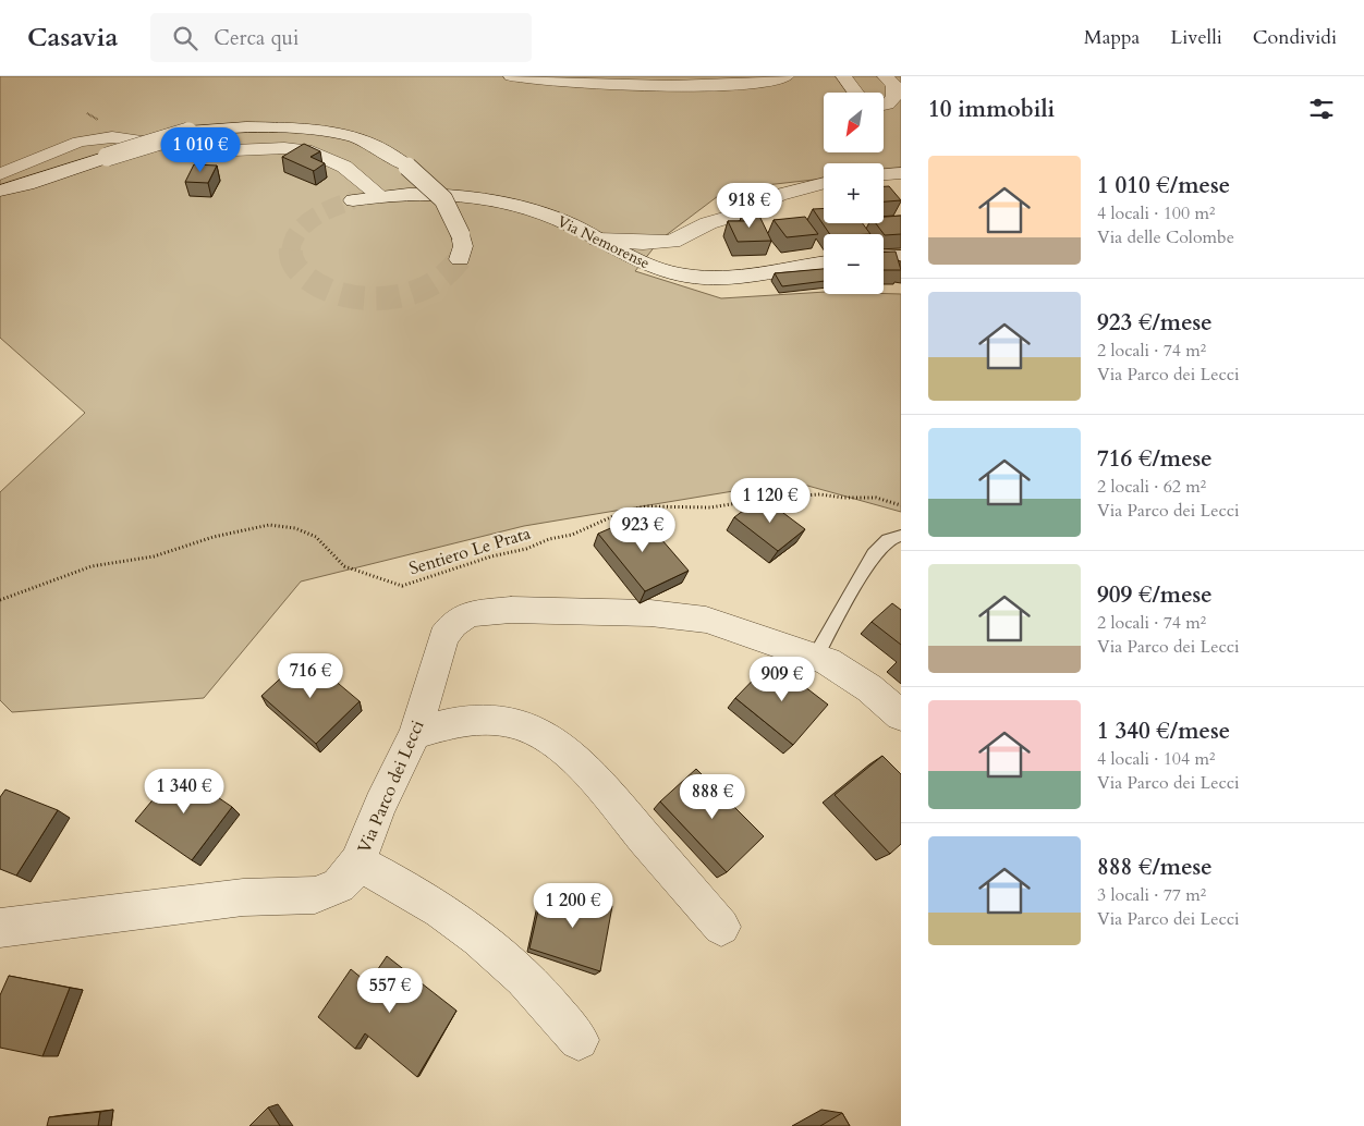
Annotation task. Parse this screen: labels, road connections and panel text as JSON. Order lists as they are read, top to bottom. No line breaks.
{"streets":{"street":["Via Nemorense","Via Parco dei Lecci"],"path":["Sentiero Le Prata"]},"north":"bottom left","page":{"header":"Casavia","search":"Cerca qui","nav":["Mappa","Livelli","Condividi"],"heading":"10 immobili","map_buttons":["+","−"],"price":["1 010 €","918 €","1 120 €","923 €","716 €","909 €","1 340 €","888 €","1 200 €","557 €"],"list":[{"name":"1 010 €/mese","note":"4 locali · 100 m² · Via delle Colombe"},{"name":"923 €/mese","note":"2 locali · 74 m² · Via Parco dei Lecci"},{"name":"716 €/mese","note":"2 locali · 62 m² · Via Parco dei Lecci"},{"name":"909 €/mese","note":"2 locali · 74 m² · Via Parco dei Lecci"},{"name":"1 340 €/mese","note":"4 locali · 104 m² · Via Parco dei Lecci"},{"name":"888 €/mese","note":"3 locali · 77 m² · Via Parco dei Lecci"}]}}
